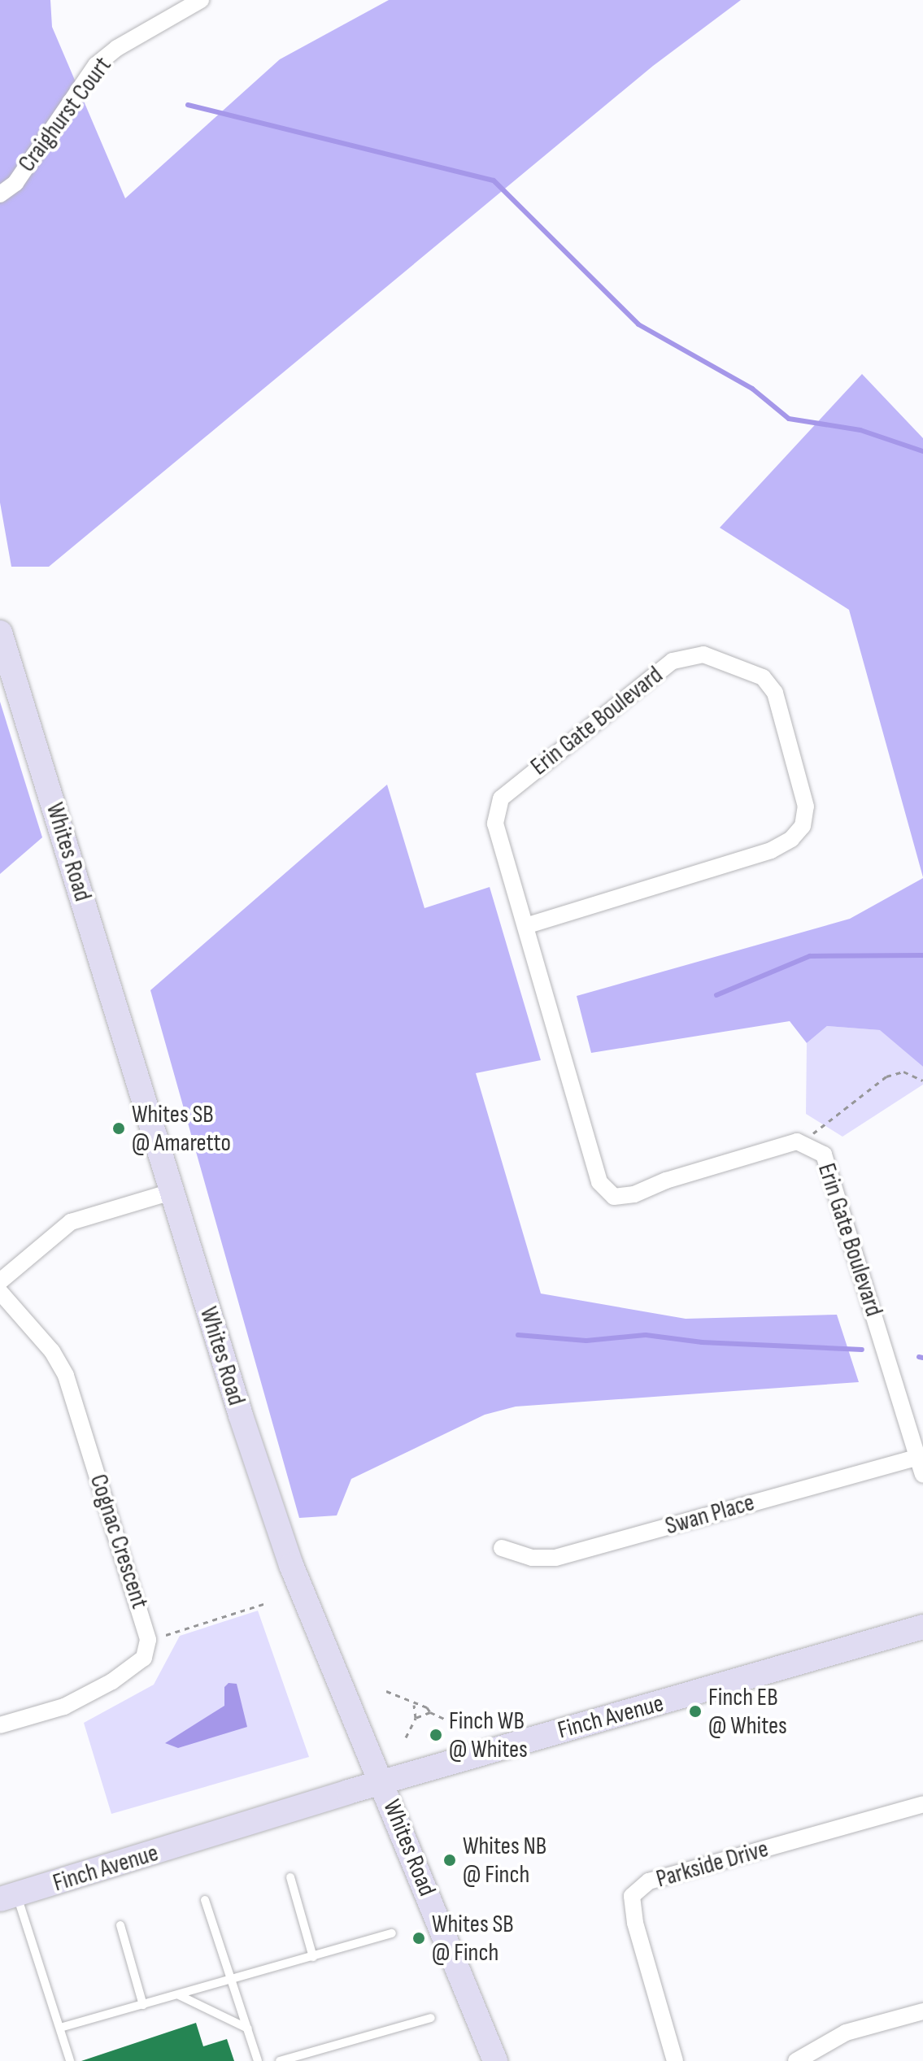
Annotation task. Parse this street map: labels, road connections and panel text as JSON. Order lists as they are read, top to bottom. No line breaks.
{"streets":{"main road":["Whites Road","Finch Avenue"],"street":["Craighurst Court","Erin Gate Boulevard","Swan Place","Cognac Crescent","Parkside Drive"]},"crossings":[["Erin Gate Boulevard","Swan Place"],["Whites Road","Finch Avenue"]],"places":["Whites SB @ Amaretto","Finch EB @ Whites","Finch WB @ Whites","Whites NB @ Finch","Whites SB @ Finch"]}
